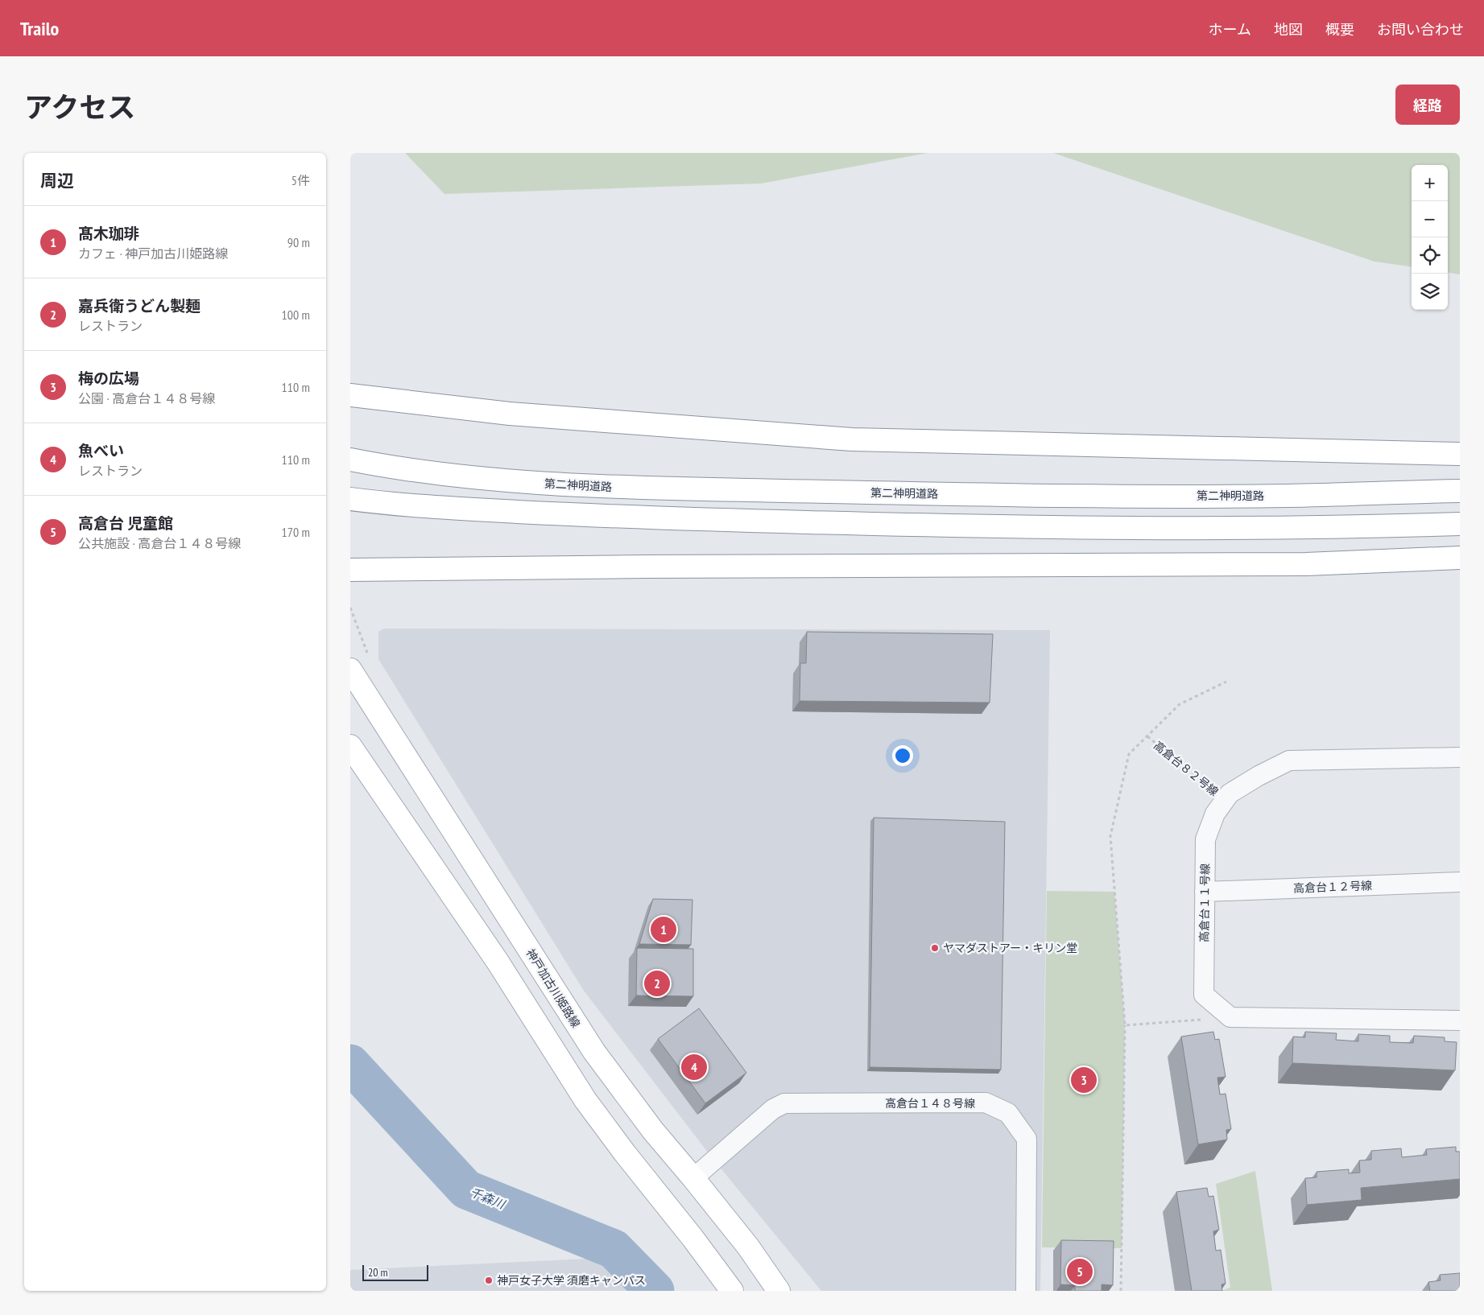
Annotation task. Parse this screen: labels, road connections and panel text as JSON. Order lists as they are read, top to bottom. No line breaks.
{"streets":{"main road":["第二神明道路","神戸加古川姫路線"],"street":["高倉台１２号線","高倉台１１号線","高倉台１４８号線"],"path":["高倉台８２号線"]},"crossings":[["高倉台８２号線","高倉台１１号線"],["高倉台１２号線","高倉台１１号線"],["神戸加古川姫路線","高倉台１４８号線"]],"water":["千森川"],"places":["ヤマダストアー・キリン堂","神戸女子大学 須磨キャンパス"],"scale_bar":"20 m","page":{"header":"Trailo","nav":["ホーム","地図","概要","お問い合わせ"],"title":"アクセス","buttons":"経路","heading":["周辺","5件"],"map_buttons":["+","−"],"list":[{"mark":"1","name":"髙木珈琲","note":"カフェ · 神戸加古川姫路線","value":"90 m"},{"mark":"2","name":"嘉兵衛うどん製麺","note":"レストラン","value":"100 m"},{"mark":"3","name":"梅の広場","note":"公園 · 高倉台１４８号線","value":"110 m"},{"mark":"4","name":"魚べい","note":"レストラン","value":"110 m"},{"mark":"5","name":"高倉台 児童館","note":"公共施設 · 高倉台１４８号線","value":"170 m"}],"pins":["1","2","4","3","5"],"scale":"20 m"}}
